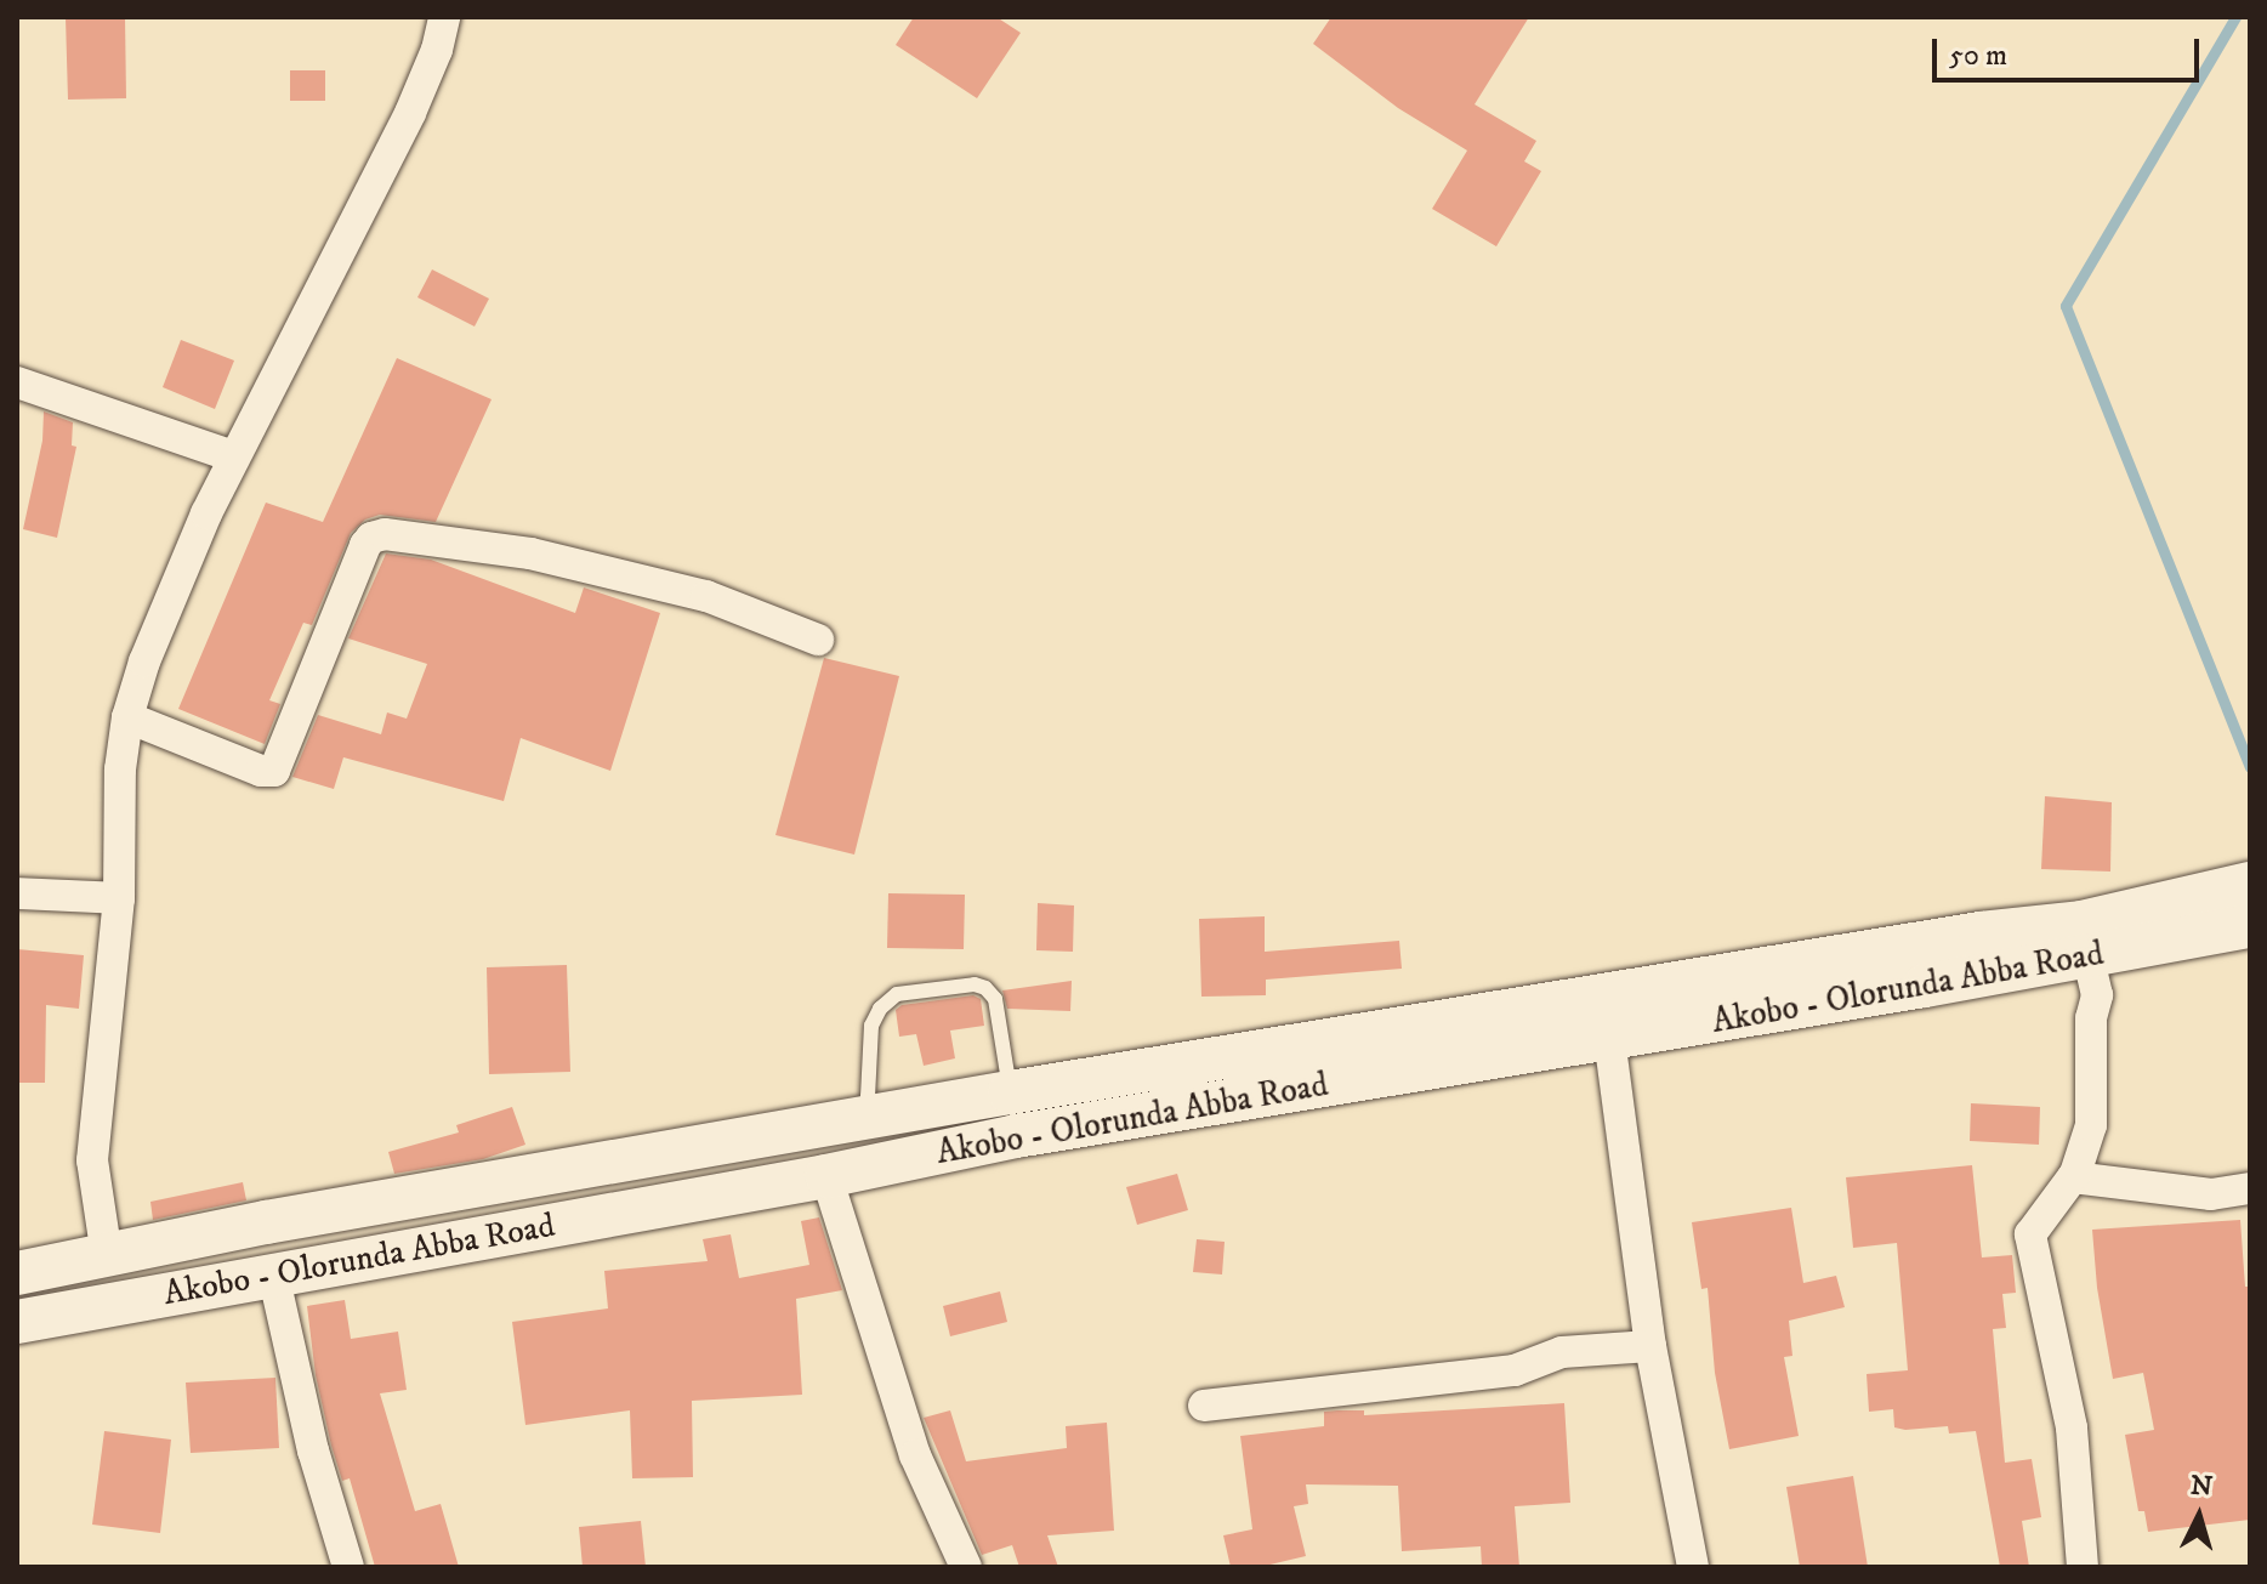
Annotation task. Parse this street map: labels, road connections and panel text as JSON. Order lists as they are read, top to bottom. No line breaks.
{"streets":{"main road":["Akobo - Olorunda Abba Road"]},"scale_bar":"50 m","north":"top"}
